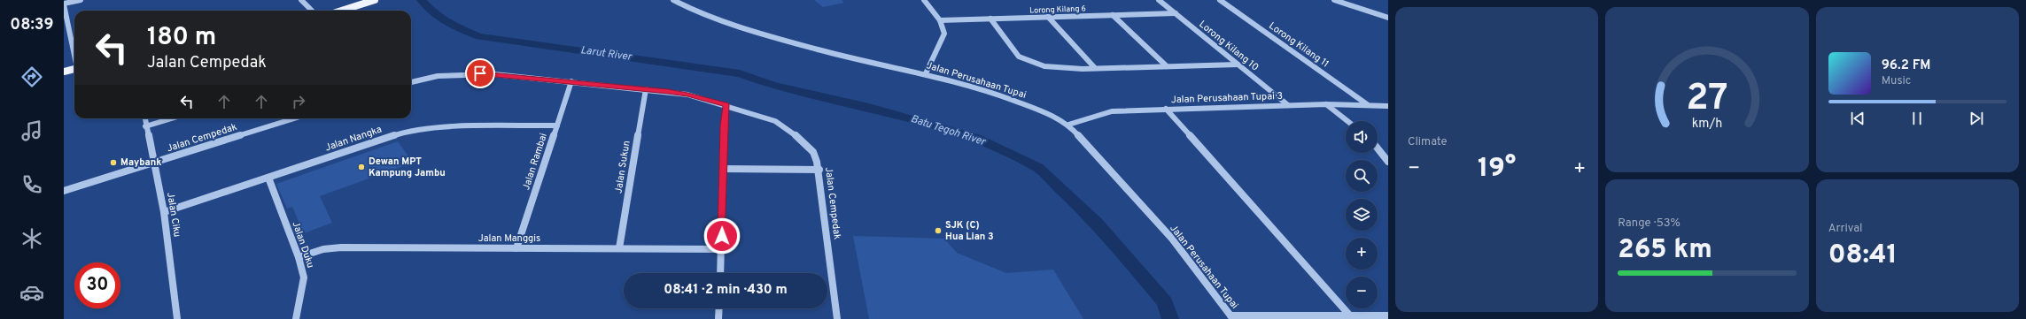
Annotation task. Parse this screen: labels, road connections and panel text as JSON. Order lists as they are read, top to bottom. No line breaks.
{"streets":{"street":["Lorong Kilang 6","Lorong Kilang 11","Lorong Kilang 10","Jalan Perusahaan Tupai","Jalan Perusahaan Tupai 3","Jalan Cempedak","Jalan Nangka","Jalan Rambai","Jalan Sukun","Jalan Ciku","Jalan Manggis","Jalan Duku"]},"crossings":[["Lorong Kilang 6","Lorong Kilang 10"],["Lorong Kilang 11","Jalan Perusahaan Tupai 3"],["Lorong Kilang 10","Jalan Perusahaan Tupai 3"],["Jalan Perusahaan Tupai","Jalan Perusahaan Tupai 3"],["Jalan Cempedak","Jalan Rambai"],["Jalan Cempedak","Jalan Sukun"],["Jalan Cempedak","Jalan Ciku"],["Jalan Nangka","Jalan Rambai"],["Jalan Nangka","Jalan Ciku"],["Jalan Nangka","Jalan Duku"],["Jalan Rambai","Jalan Manggis"],["Jalan Sukun","Jalan Manggis"],["Jalan Manggis","Jalan Duku"]],"water":["Larut River","Batu Tegoh River"],"places":["Maybank","Dewan MPT Kampung Jambu","SJK (C) Hua Lian 3"],"page":{"tabs":"08:39","tile":["Climate",["Range · 53%","265 km"],["Arrival","08:41"]],"turn":["180 m","Jalan Cempedak"],"song":["96.2 FM","Music"],"map_buttons":["+","−"],"heat":["−","19°","+"],"limit":"30","trip":"08:41 · 2 min · 430 m","gauge":["27","km/h"]}}
